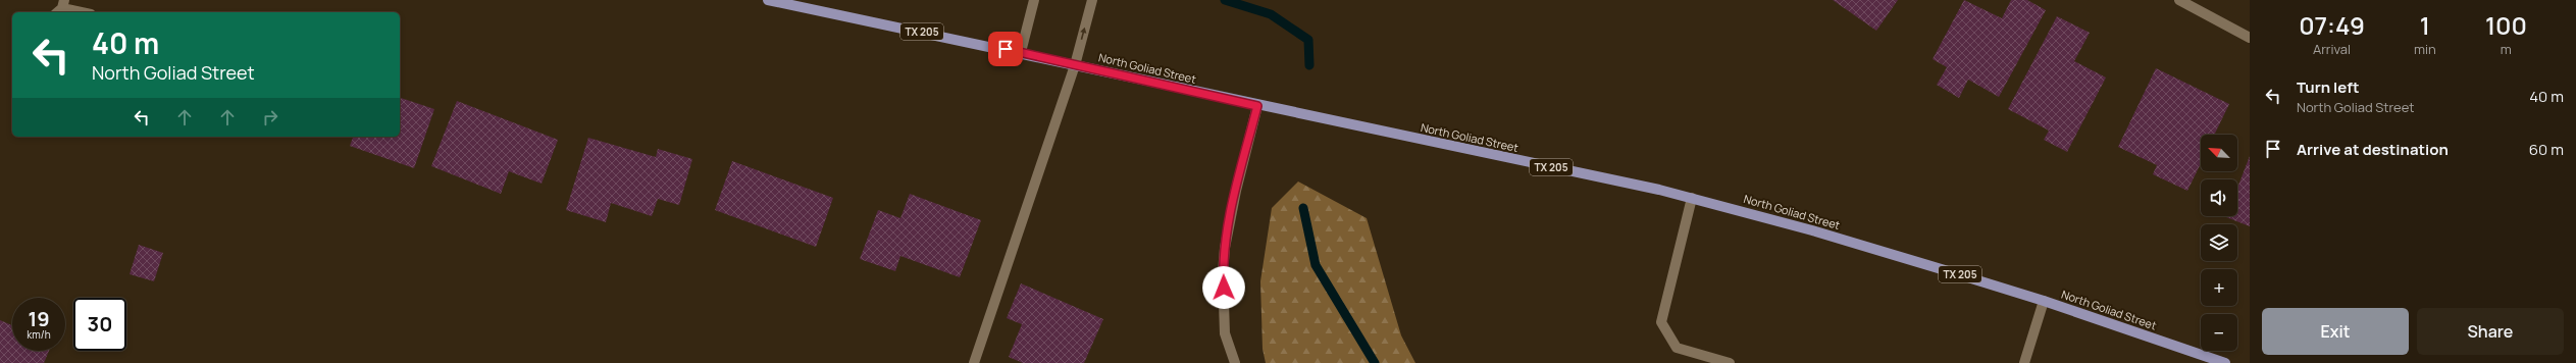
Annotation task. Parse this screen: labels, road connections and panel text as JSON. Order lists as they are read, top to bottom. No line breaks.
{"streets":{"main road":["TX 205","North Goliad Street"]},"north":"top left","page":{"eta":["07:49","Arrival","1","min","100","m"],"turn":["40 m","North Goliad Street"],"list":[{"name":"Turn left","note":"North Goliad Street","value":"40 m"},{"name":"Arrive at destination","value":"60 m"}],"map_buttons":["+","−"],"speed":"19 km/h","limit":"30","buttons":["Exit","Share"]}}
